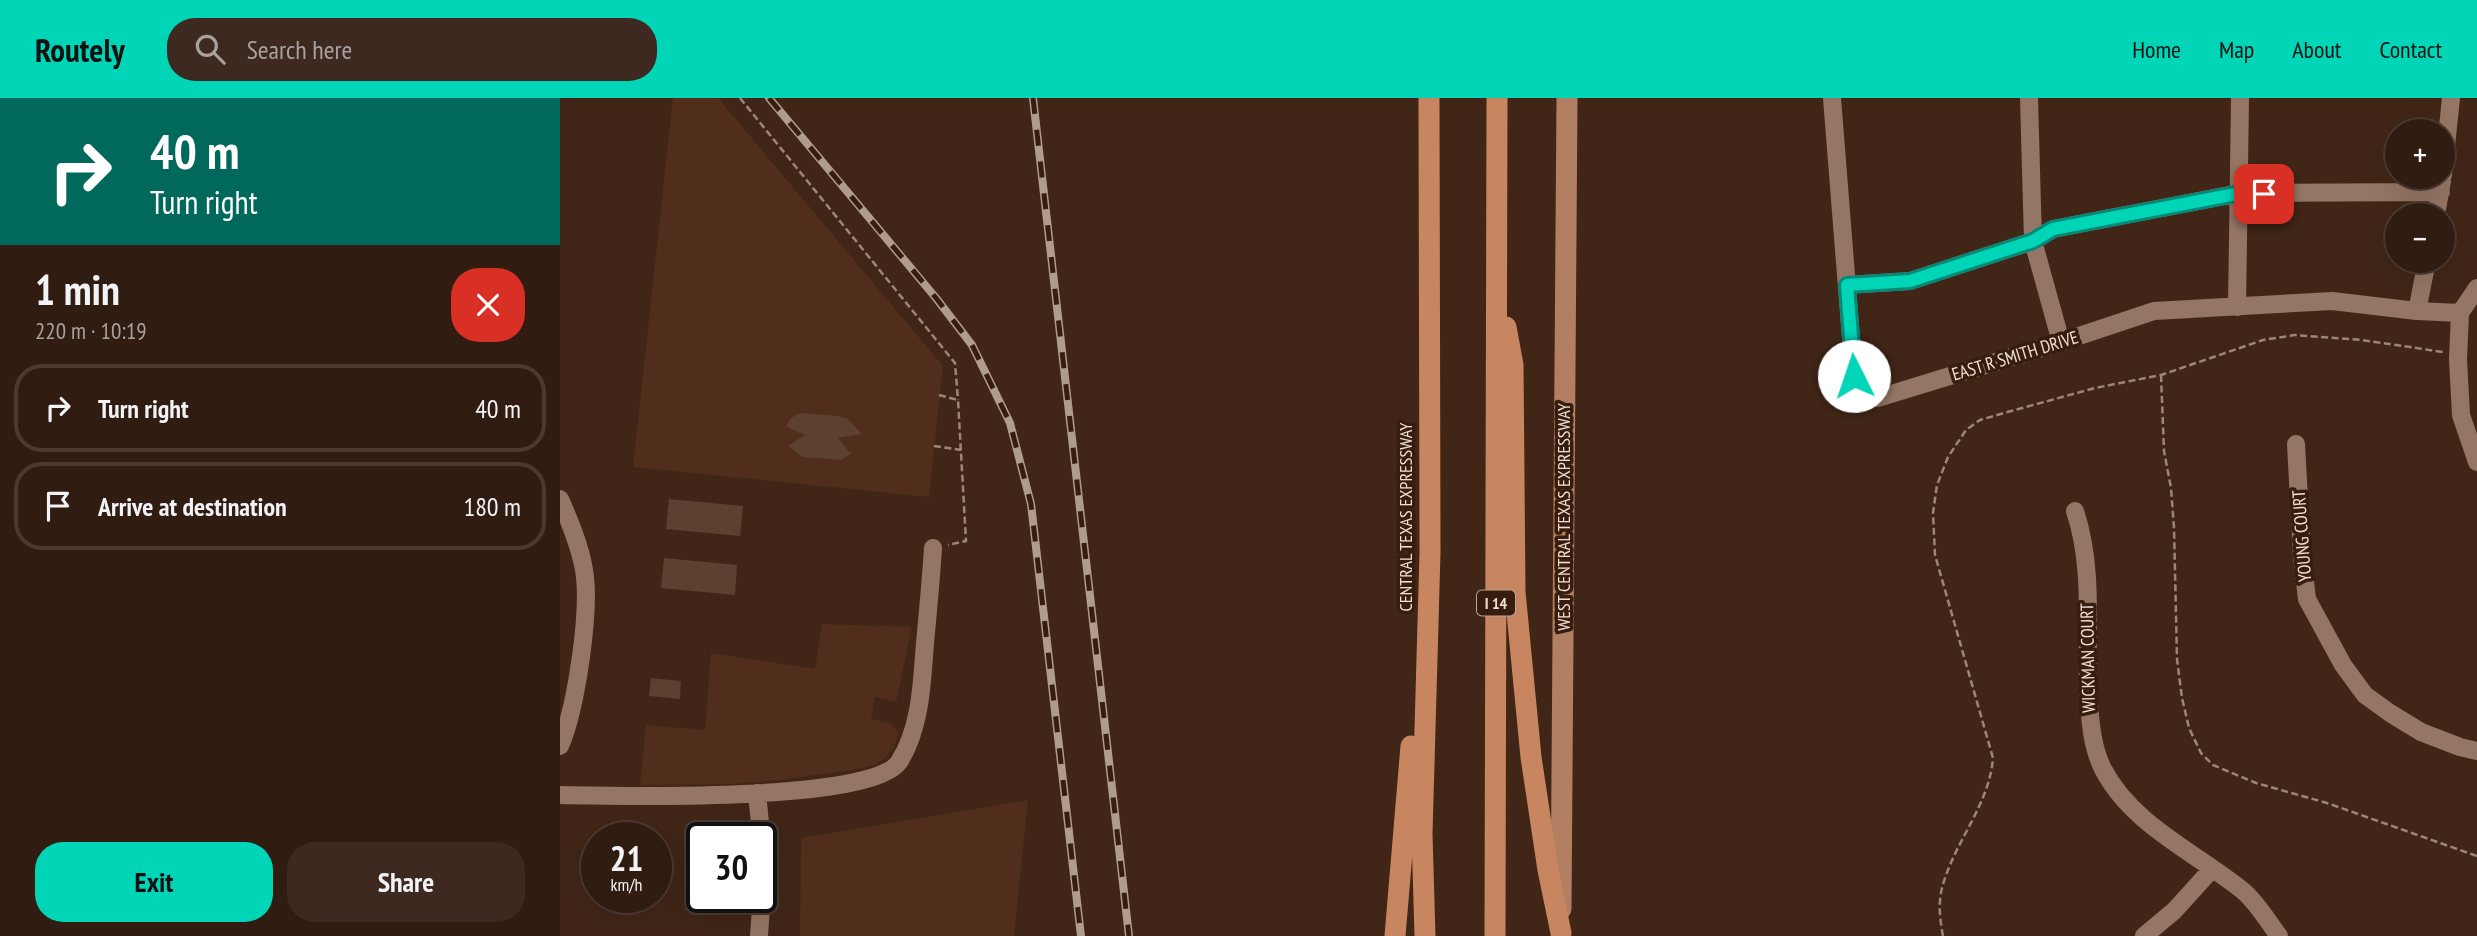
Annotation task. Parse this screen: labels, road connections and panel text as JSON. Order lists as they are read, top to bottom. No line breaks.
{"streets":{"highway":["CENTRAL TEXAS EXPRESSWAY","I 14"],"main road":["WEST CENTRAL TEXAS EXPRESSWAY"],"street":["EAST R SMITH DRIVE","YOUNG COURT","WICKMAN COURT"]},"page":{"header":"Routely","search":"Search here","nav":["Home","Map","About","Contact"],"turn":["40 m","Turn right"],"map_buttons":["+","−"],"heading":["1 min","220 m · 10:19"],"list":[{"name":"Turn right","value":"40 m"},{"name":"Arrive at destination","value":"180 m"}],"speed":"21 km/h","limit":"30","buttons":["Exit","Share"]}}
